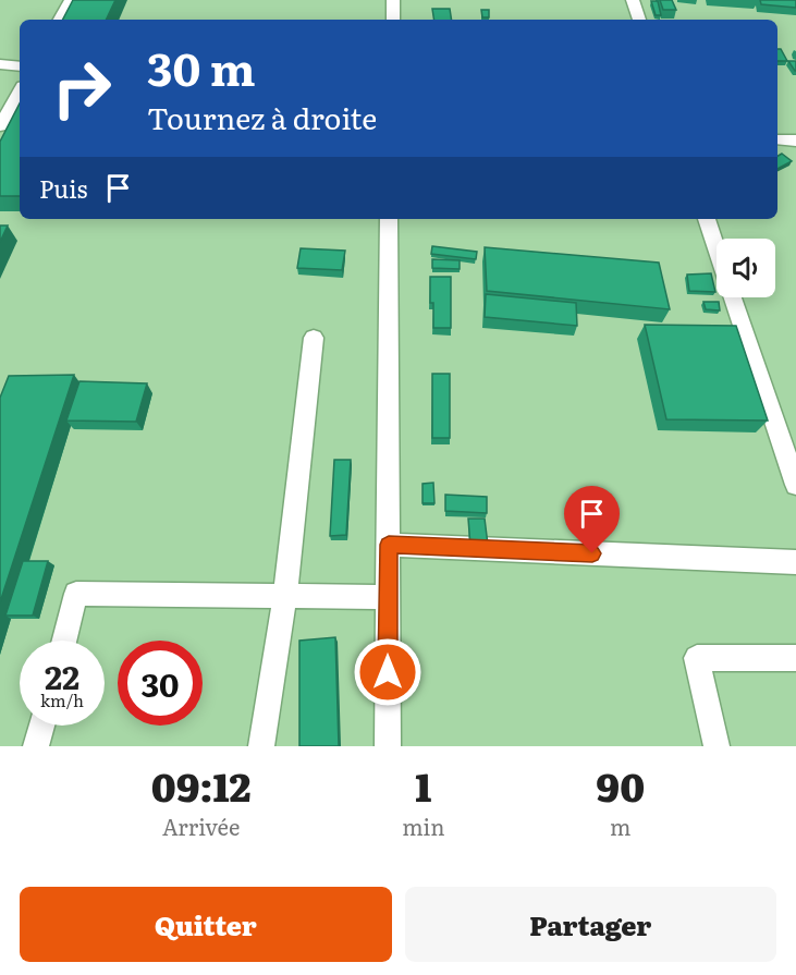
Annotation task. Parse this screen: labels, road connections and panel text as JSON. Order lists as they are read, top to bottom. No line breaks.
{"page":{"turn":["30 m","Tournez à droite"],"then":"Puis","speed":"22 km/h","limit":"30","eta":["09:12","Arrivée","1","min","90","m"],"buttons":["Quitter","Partager"]}}
